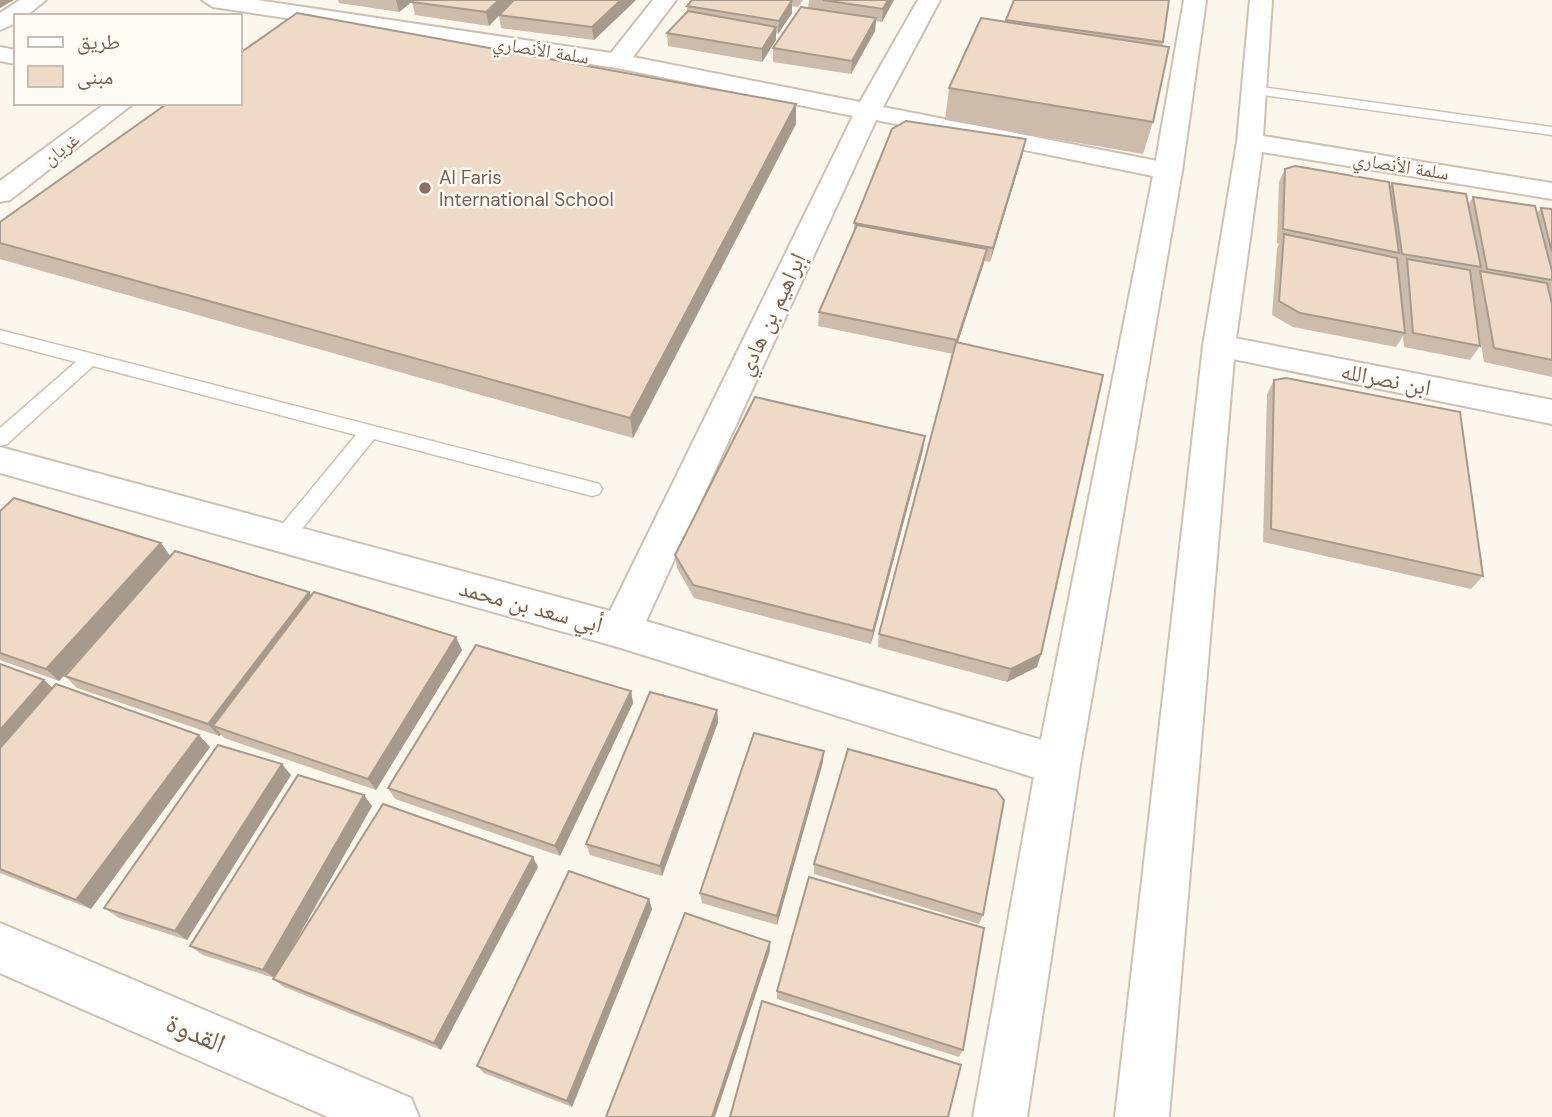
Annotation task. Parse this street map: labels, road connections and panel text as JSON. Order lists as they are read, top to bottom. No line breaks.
{"streets":{"street":["سلمة الأنصاري","غريان","إبراهيم بن هادي","ابن نصرالله","أبي سعد بن محمد","القدوة"]},"crossings":[["سلمة الأنصاري","إبراهيم بن هادي"],["إبراهيم بن هادي","أبي سعد بن محمد"]],"places":["Al Faris International School"],"legend":["طريق","مبنى"]}
